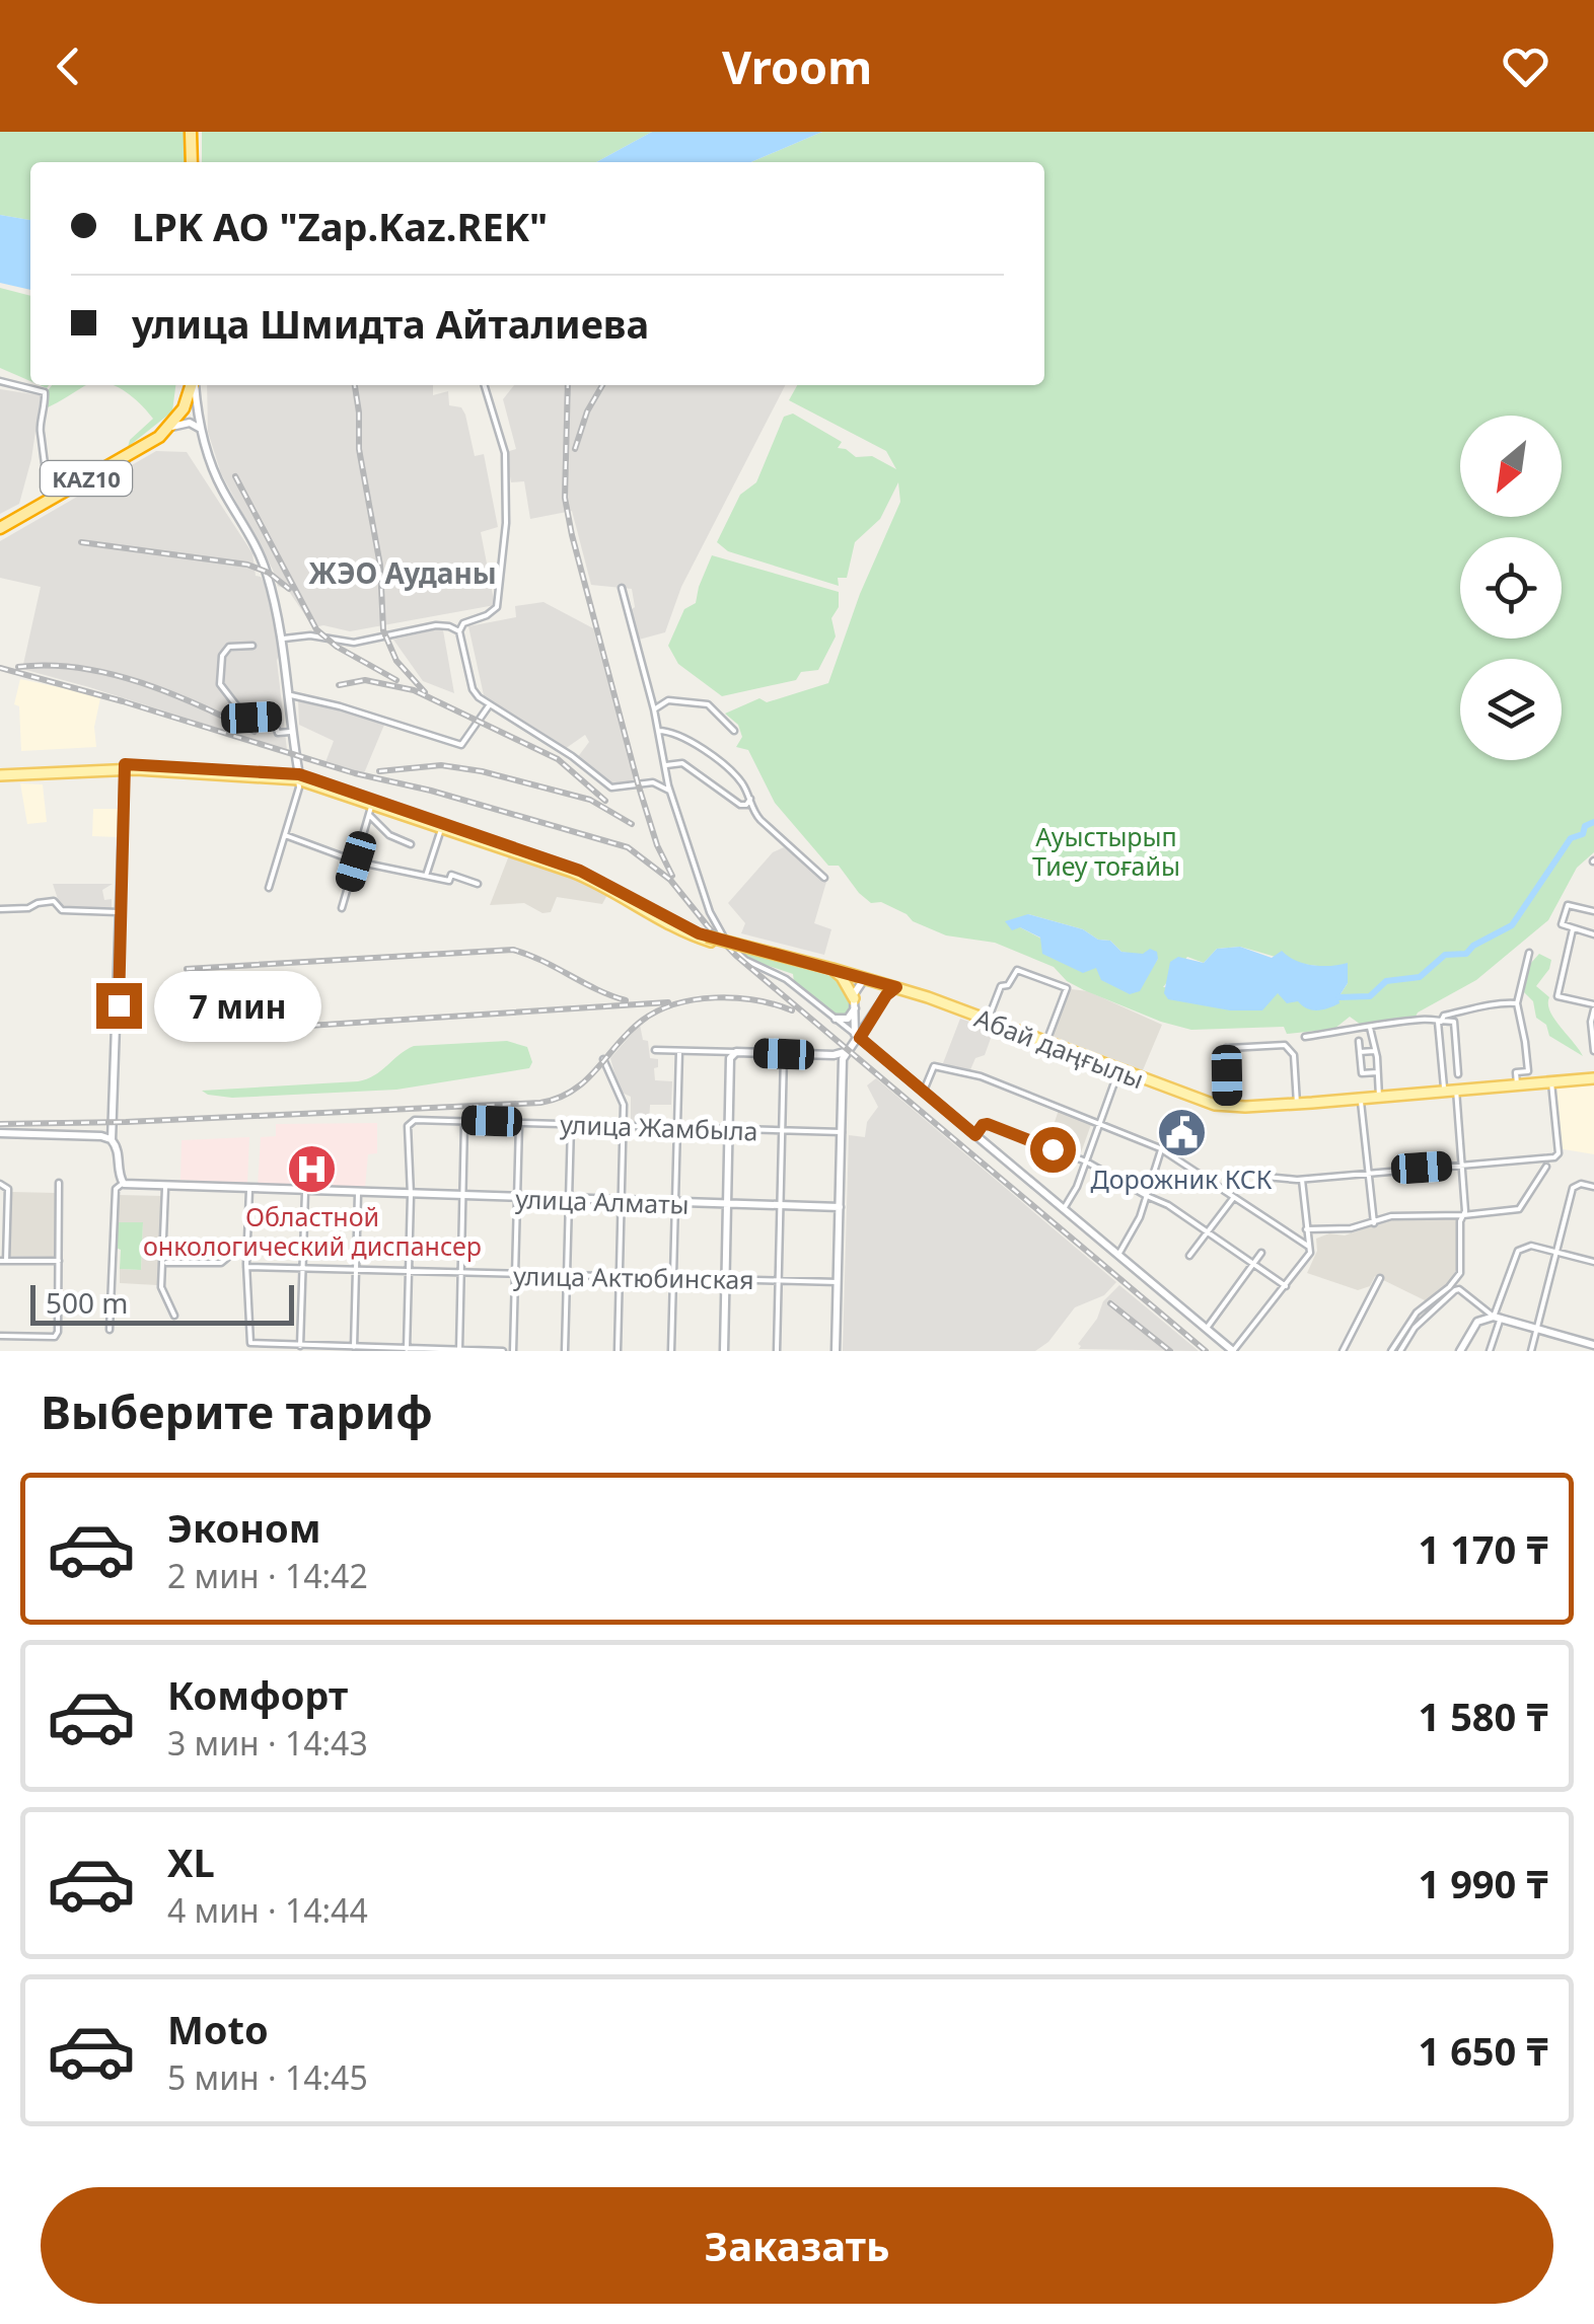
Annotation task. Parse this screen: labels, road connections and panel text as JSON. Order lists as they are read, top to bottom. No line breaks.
{"streets":{"highway":["KAZ10"],"main road":["Абай даңғылы"],"street":["улица Жамбыла","улица Алматы","улица Актюбинская"]},"crossings":[["улица Жамбыла","улица Алматы"]],"districts":["ЖЭО Ауданы"],"parks":["Ауыстырып Тиеу тоғайы"],"places":{"public building":["Дорожник КСК"],"hospital":["Областной онкологический диспансер"]},"scale_bar":"500 m","north":"bottom left","page":{"header":"Vroom","banner":["LPK AO \"Zap.Kaz.REK\"","улица Шмидта Айталиева"],"bubble":"7 мин","scale":"500 m","heading":"Выберите тариф","list":[{"name":"Эконом","note":"2 мин · 14:42","value":"1 170 ₸"},{"name":"Комфорт","note":"3 мин · 14:43","value":"1 580 ₸"},{"name":"XL","note":"4 мин · 14:44","value":"1 990 ₸"},{"name":"Moto","note":"5 мин · 14:45","value":"1 650 ₸"}],"buttons":"Заказать"}}
